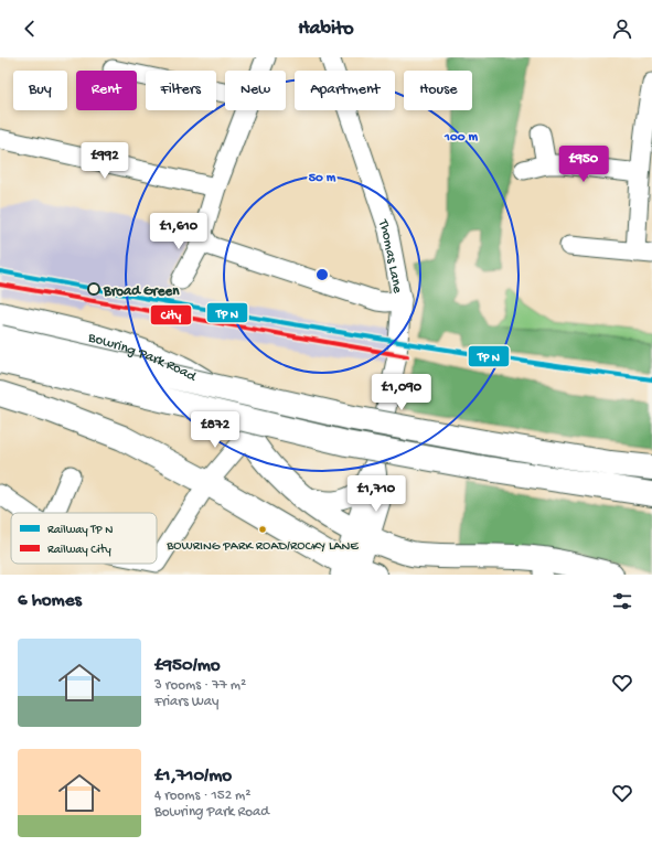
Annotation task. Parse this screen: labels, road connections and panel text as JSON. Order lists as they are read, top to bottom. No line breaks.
{"streets":{"main road":["Bowring Park Road"],"street":["Thomas Lane"]},"places":["Broad Green","BOWRING PARK ROAD/ROCKY LANE"],"lines":["rail line City"],"legend":["Railway TP N","Railway City"],"page":{"header":"Habito","chip":["Buy","Rent","Filters","New","Apartment","House"],"price":["£992","£950","£1,610","£1,090","£872","£1,710"],"heading":"6 homes","list":[{"name":"£950/mo","note":"3 rooms · 77 m² · Friars Way"},{"name":"£1,710/mo","note":"4 rooms · 152 m² · Bowring Park Road"}]},"rings":["100 m","50 m"]}
